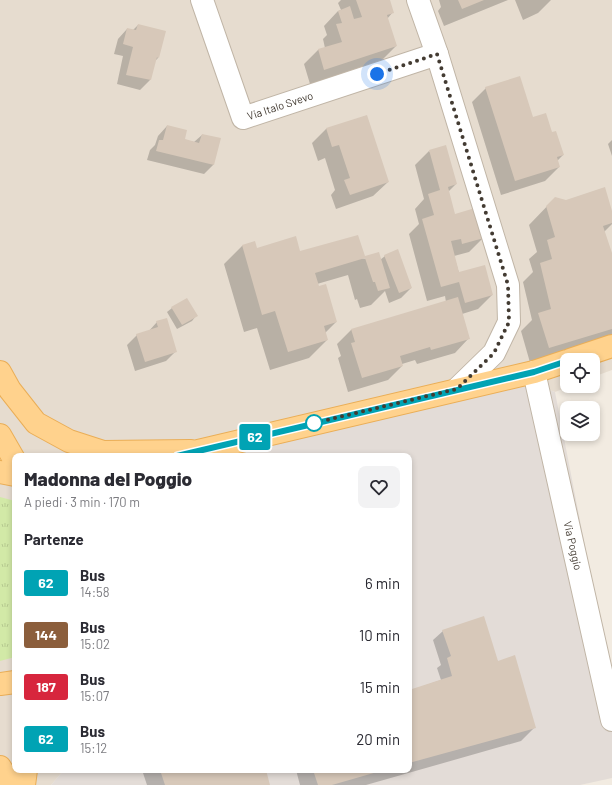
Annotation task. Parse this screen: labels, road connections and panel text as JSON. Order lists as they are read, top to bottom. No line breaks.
{"streets":{"street":["Via Italo Svevo","Via Poggio"]},"lines":["bus line 62"],"page":{"on_map":"62","heading":[["Madonna del Poggio","A piedi · 3 min · 170 m"],"Partenze"],"list":[{"mark":"62","name":"Bus","note":"14:58","value":"6 min"},{"mark":"144","name":"Bus","note":"15:02","value":"10 min"},{"mark":"187","name":"Bus","note":"15:07","value":"15 min"},{"mark":"62","name":"Bus","note":"15:12","value":"20 min"}]}}
